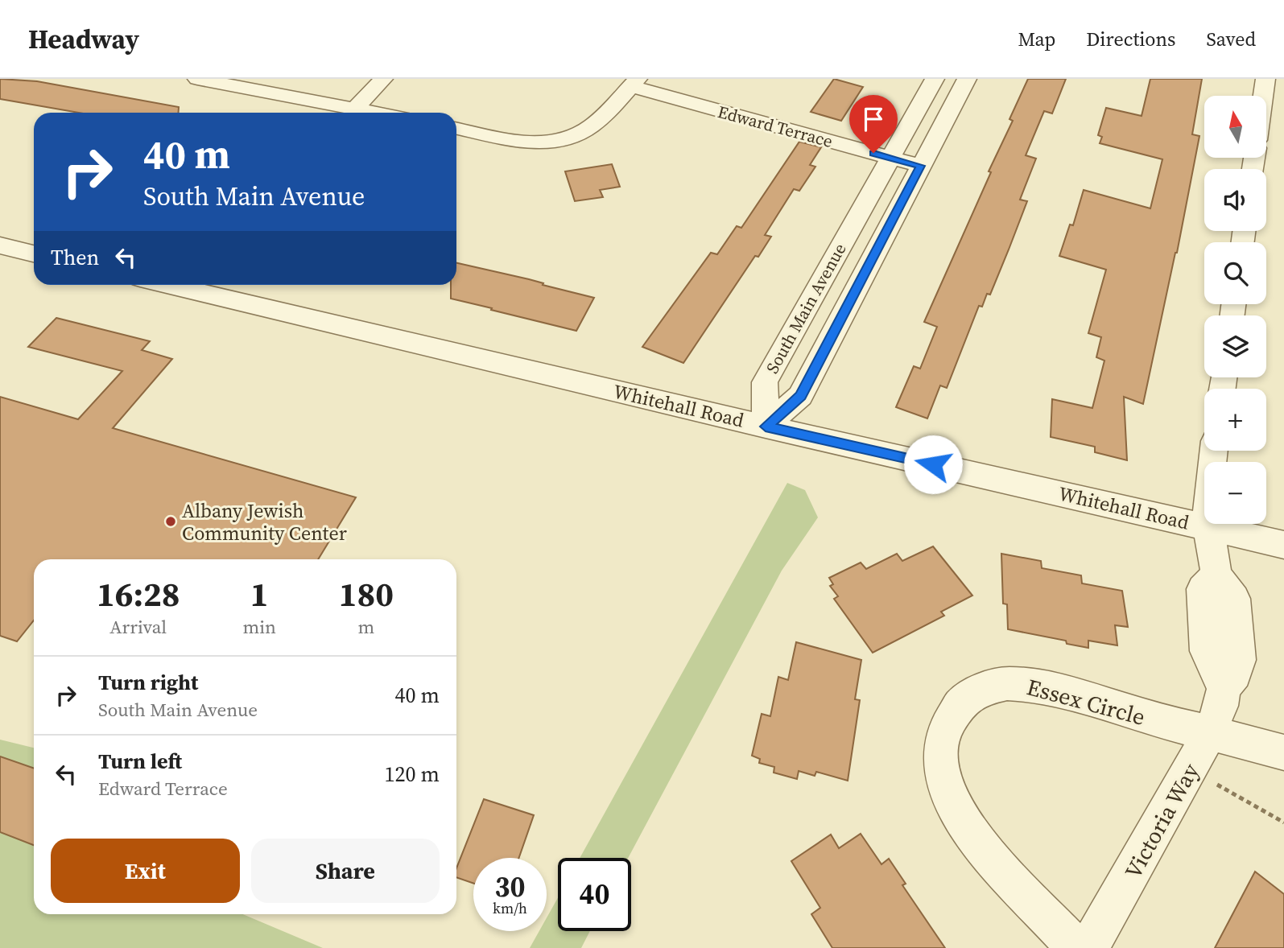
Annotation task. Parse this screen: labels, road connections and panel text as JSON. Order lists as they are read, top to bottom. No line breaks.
{"streets":{"street":["Edward Terrace","South Main Avenue","Whitehall Road","Essex Circle","Victoria Way"]},"crossings":[["Edward Terrace","South Main Avenue"],["South Main Avenue","Whitehall Road"],["Whitehall Road","Victoria Way"],["Essex Circle","Victoria Way"]],"places":["Albany Jewish Community Center"],"north":"top","page":{"header":"Headway","nav":["Map","Directions","Saved"],"map_buttons":["+","−"],"turn":["40 m","South Main Avenue"],"then":"Then","eta":["16:28","Arrival","1","min","180","m"],"list":[{"name":"Turn right","note":"South Main Avenue","value":"40 m"},{"name":"Turn left","note":"Edward Terrace","value":"120 m"}],"buttons":["Exit","Share"],"speed":"30 km/h","limit":"40"}}
